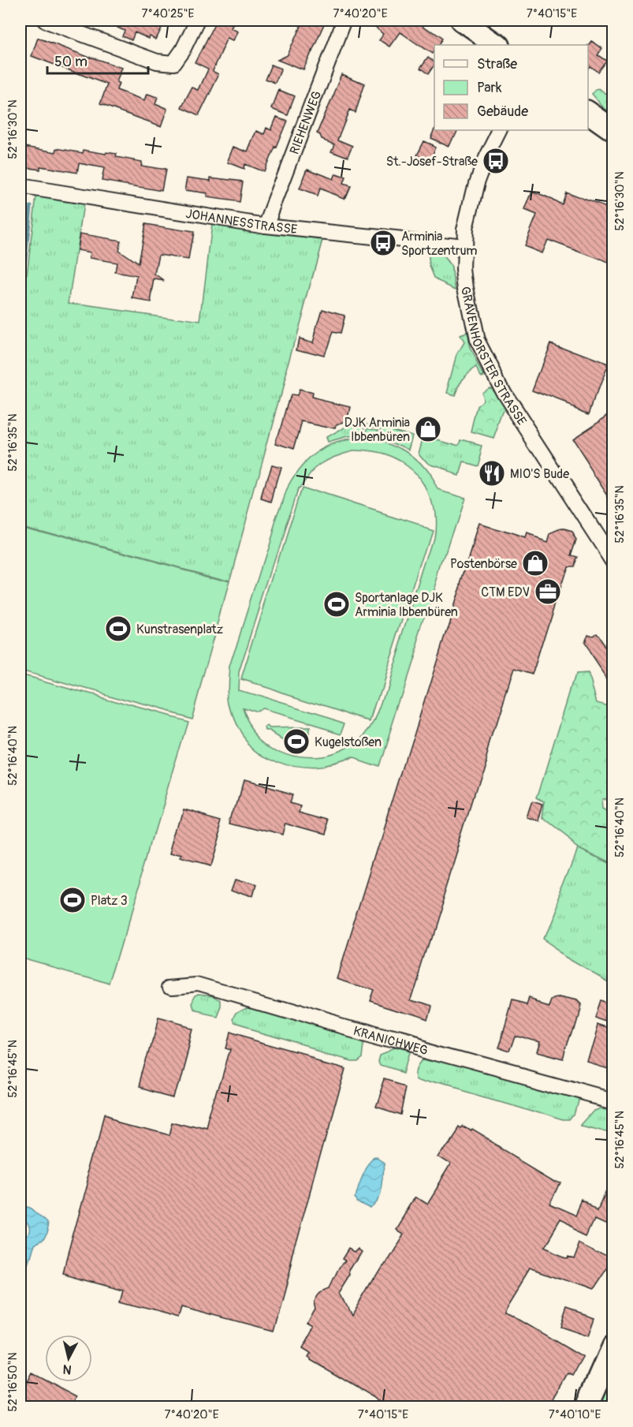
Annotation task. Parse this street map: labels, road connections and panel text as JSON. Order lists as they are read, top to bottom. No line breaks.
{"streets":{"street":["RIEHENWEG","JOHANNESSTRASSE","GRAVENHORSTER STRASSE","KRANICHWEG"]},"crossings":[["RIEHENWEG","JOHANNESSTRASSE"],["JOHANNESSTRASSE","GRAVENHORSTER STRASSE"]],"places":{"bus stop":["St.-Josef-Straße","Arminia Sportzentrum"],"shop":["DJK Arminia Ibbenbüren","Postenbörse"],"restaurant":["MIO'S Bude"],"office":["CTM EDV"],"sports":["Sportanlage DJK Arminia Ibbenbüren","Kunstrasenplatz","Kugelstoßen","Platz 3"]},"legend":["Straße","Park","Gebäude"],"scale_bar":"50 m","north":"bottom","coordinates":["7°40'25\"E","7°40'20\"E","7°40'15\"E","52°16'30\"N","52°16'35\"N","52°16'40\"N","52°16'45\"N","52°16'50\"N","7°40'10\"E"]}
